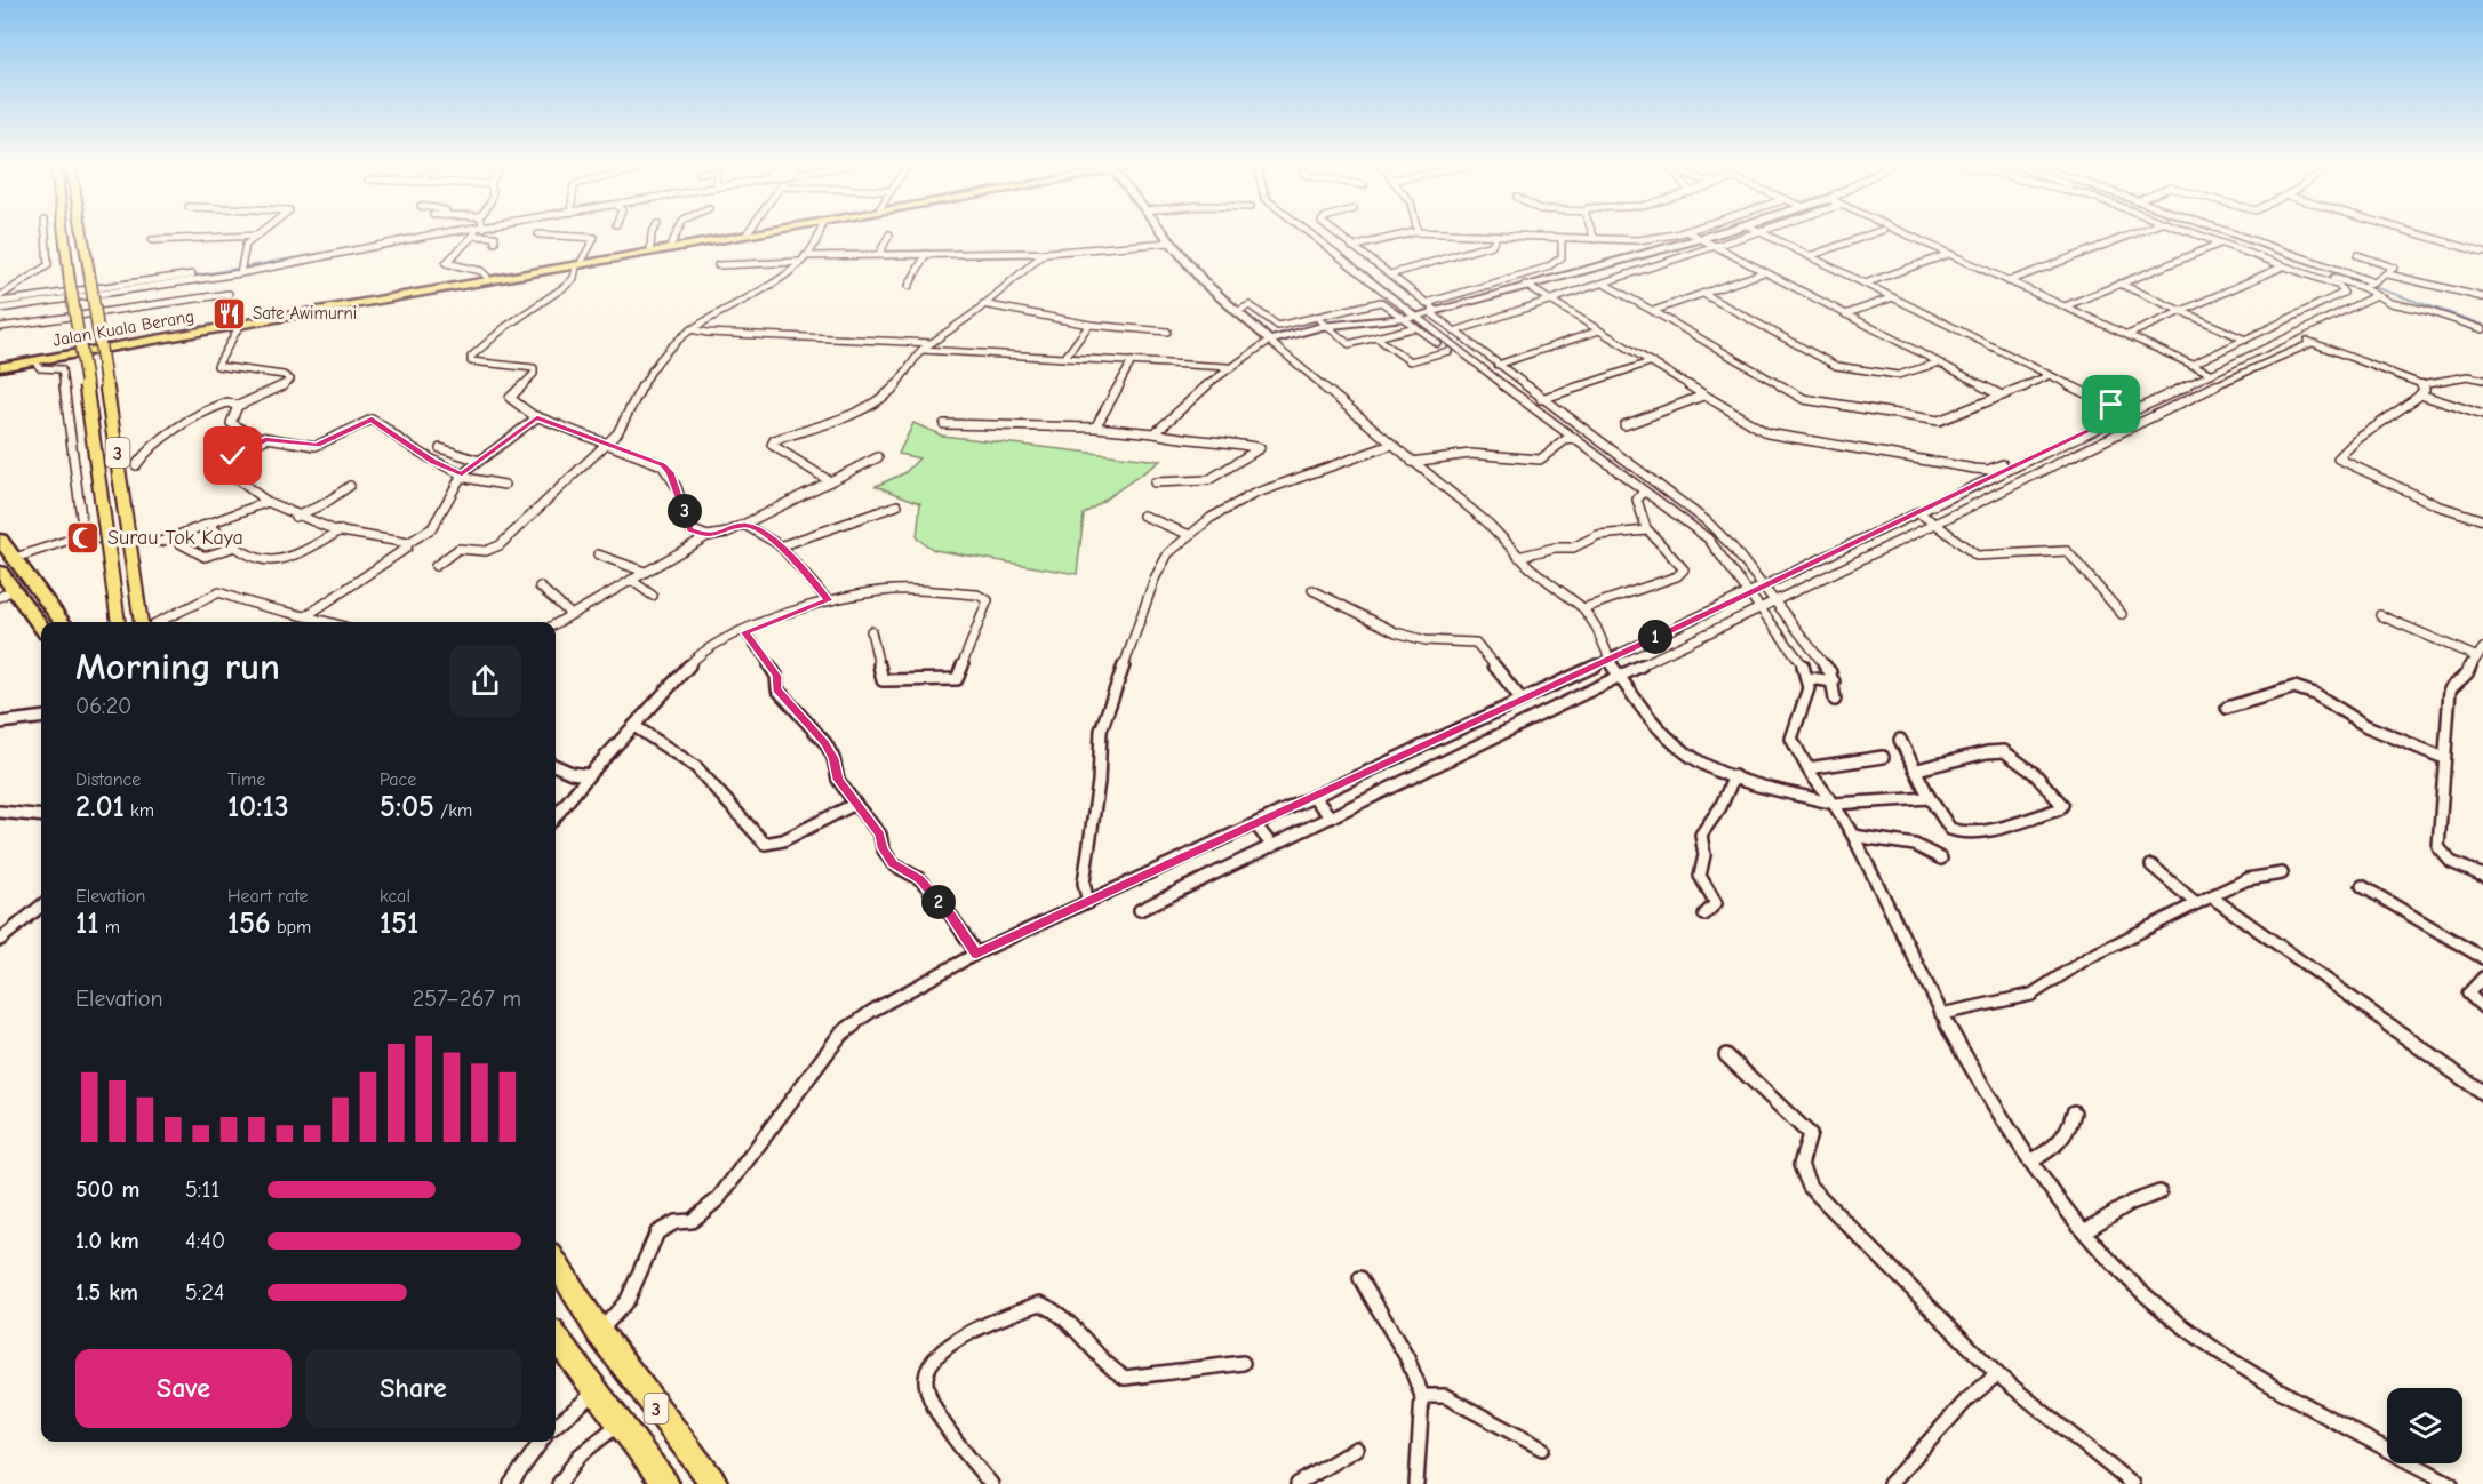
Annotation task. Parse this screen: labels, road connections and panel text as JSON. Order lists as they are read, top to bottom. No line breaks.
{"streets":{"highway":["Jalan Kuala Berang","3"]},"places":{"restaurant":["Sate Awimurni"],"mosque":["Surau Tok Kaya"]},"page":{"pins":["3","1","2"],"heading":["Morning run","06:20"],"stats":[["Distance","2.01 km"],["Time","10:13"],["Pace","5:05 /km"],["Elevation","11 m"],["Heart rate","156 bpm"],["kcal","151"]],"chart":["Elevation","257–267 m"],"list":[{"name":"500 m","note":"5:11"},{"name":"1.0 km","note":"4:40"},{"name":"1.5 km","note":"5:24"}],"buttons":["Save","Share"]}}
